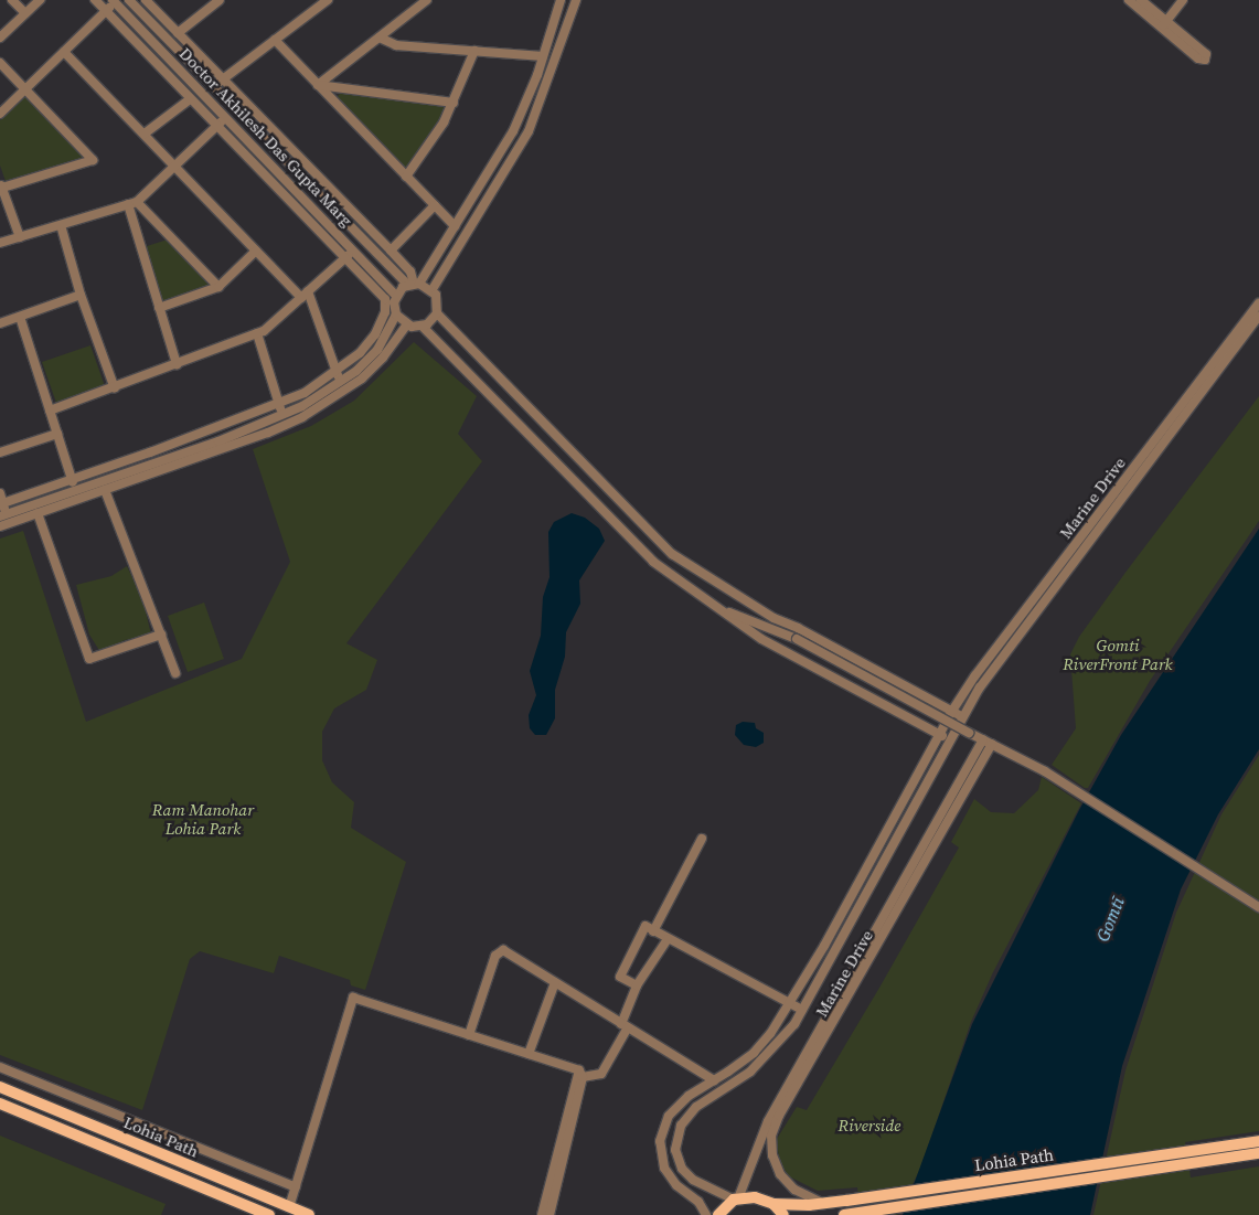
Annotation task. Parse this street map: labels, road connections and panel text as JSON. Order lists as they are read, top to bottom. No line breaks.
{"streets":{"main road":["Lohia Path"],"street":["Doctor Akhilesh Das Gupta Marg","Marine Drive"]},"crossings":[["Marine Drive","Lohia Path"]],"water":["Gomtī"],"parks":["Gomti RiverFront Park","Ram Manohar Lohia Park","Riverside"]}
